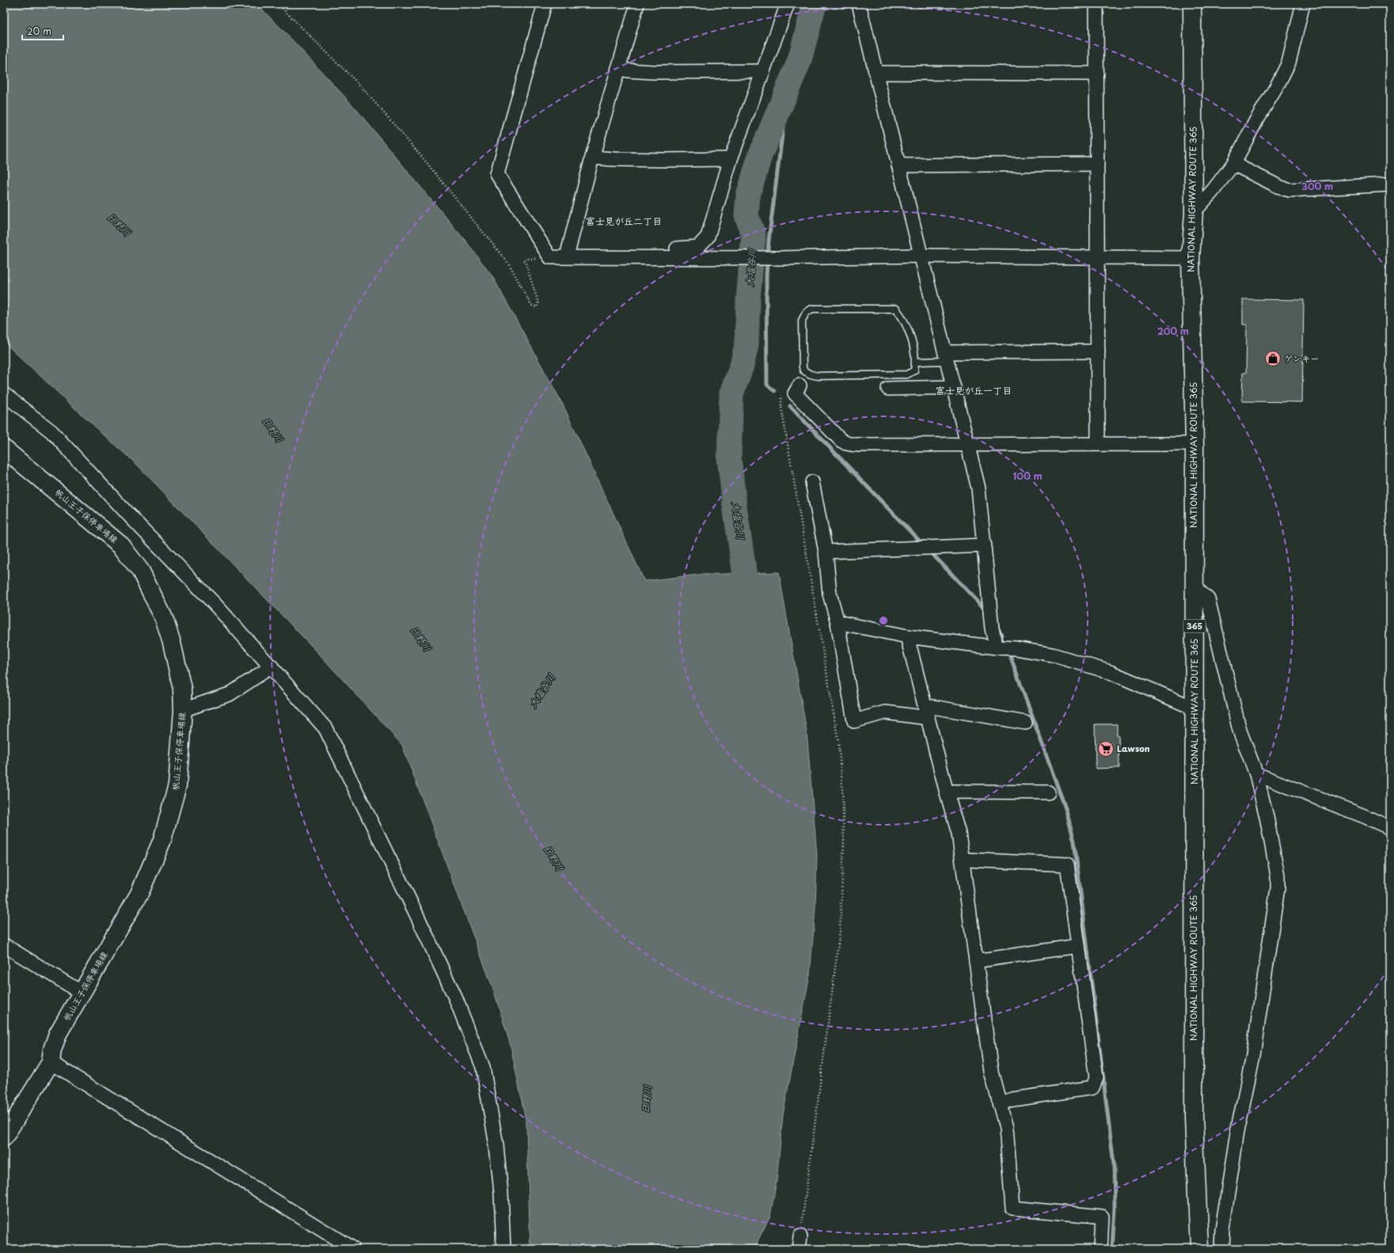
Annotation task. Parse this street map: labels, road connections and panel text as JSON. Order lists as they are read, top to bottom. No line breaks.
{"streets":{"main road":["NATIONAL HIGHWAY ROUTE 365","帆山王子保停車場線","365"]},"districts":["富士見が丘二丁目","富士見が丘一丁目"],"water":["日野川","大塩谷川"],"places":{"shop":["ゲンキー"],"supermarket":["Lawson"]},"scale_bar":"20 m","rings":["300 m","200 m","100 m"]}
